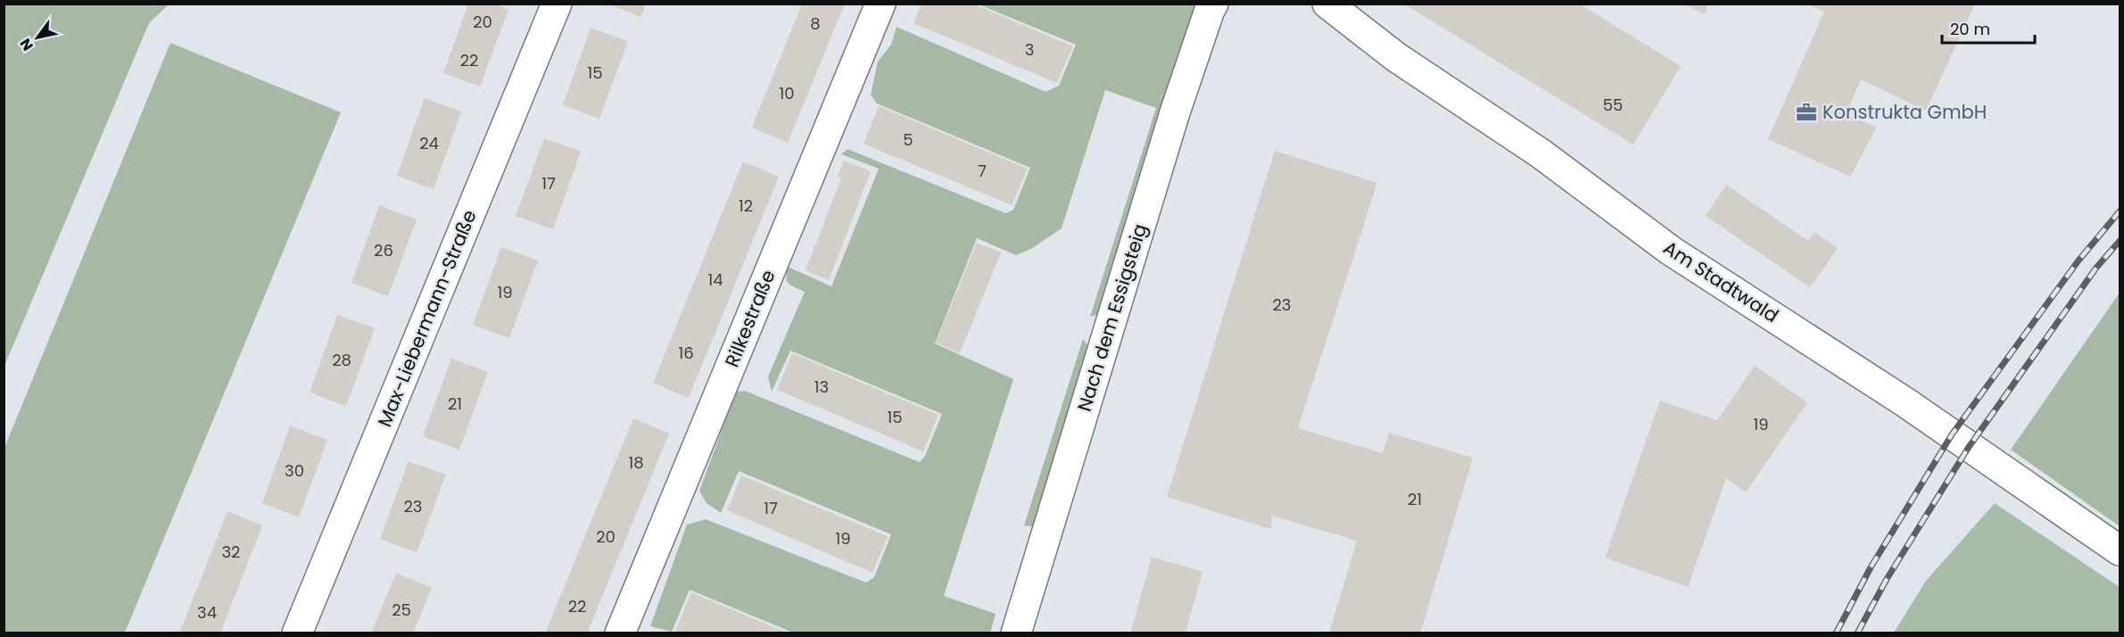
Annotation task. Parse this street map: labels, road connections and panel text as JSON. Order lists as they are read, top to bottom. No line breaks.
{"streets":{"street":["Am Stadtwald","Nach dem Essigsteig","Max-Liebermann-Straße","Rilkestraße"]},"places":{"office":["Konstrukta GmbH"]},"house_numbers":["20","8","3","22","15","10","55","5","24","7","17","12","26","14","19","23","16","28","13","21","15","19","18","30","21","23","17","20","19","32","22","25","34"],"scale_bar":"20 m","north":"bottom left"}
